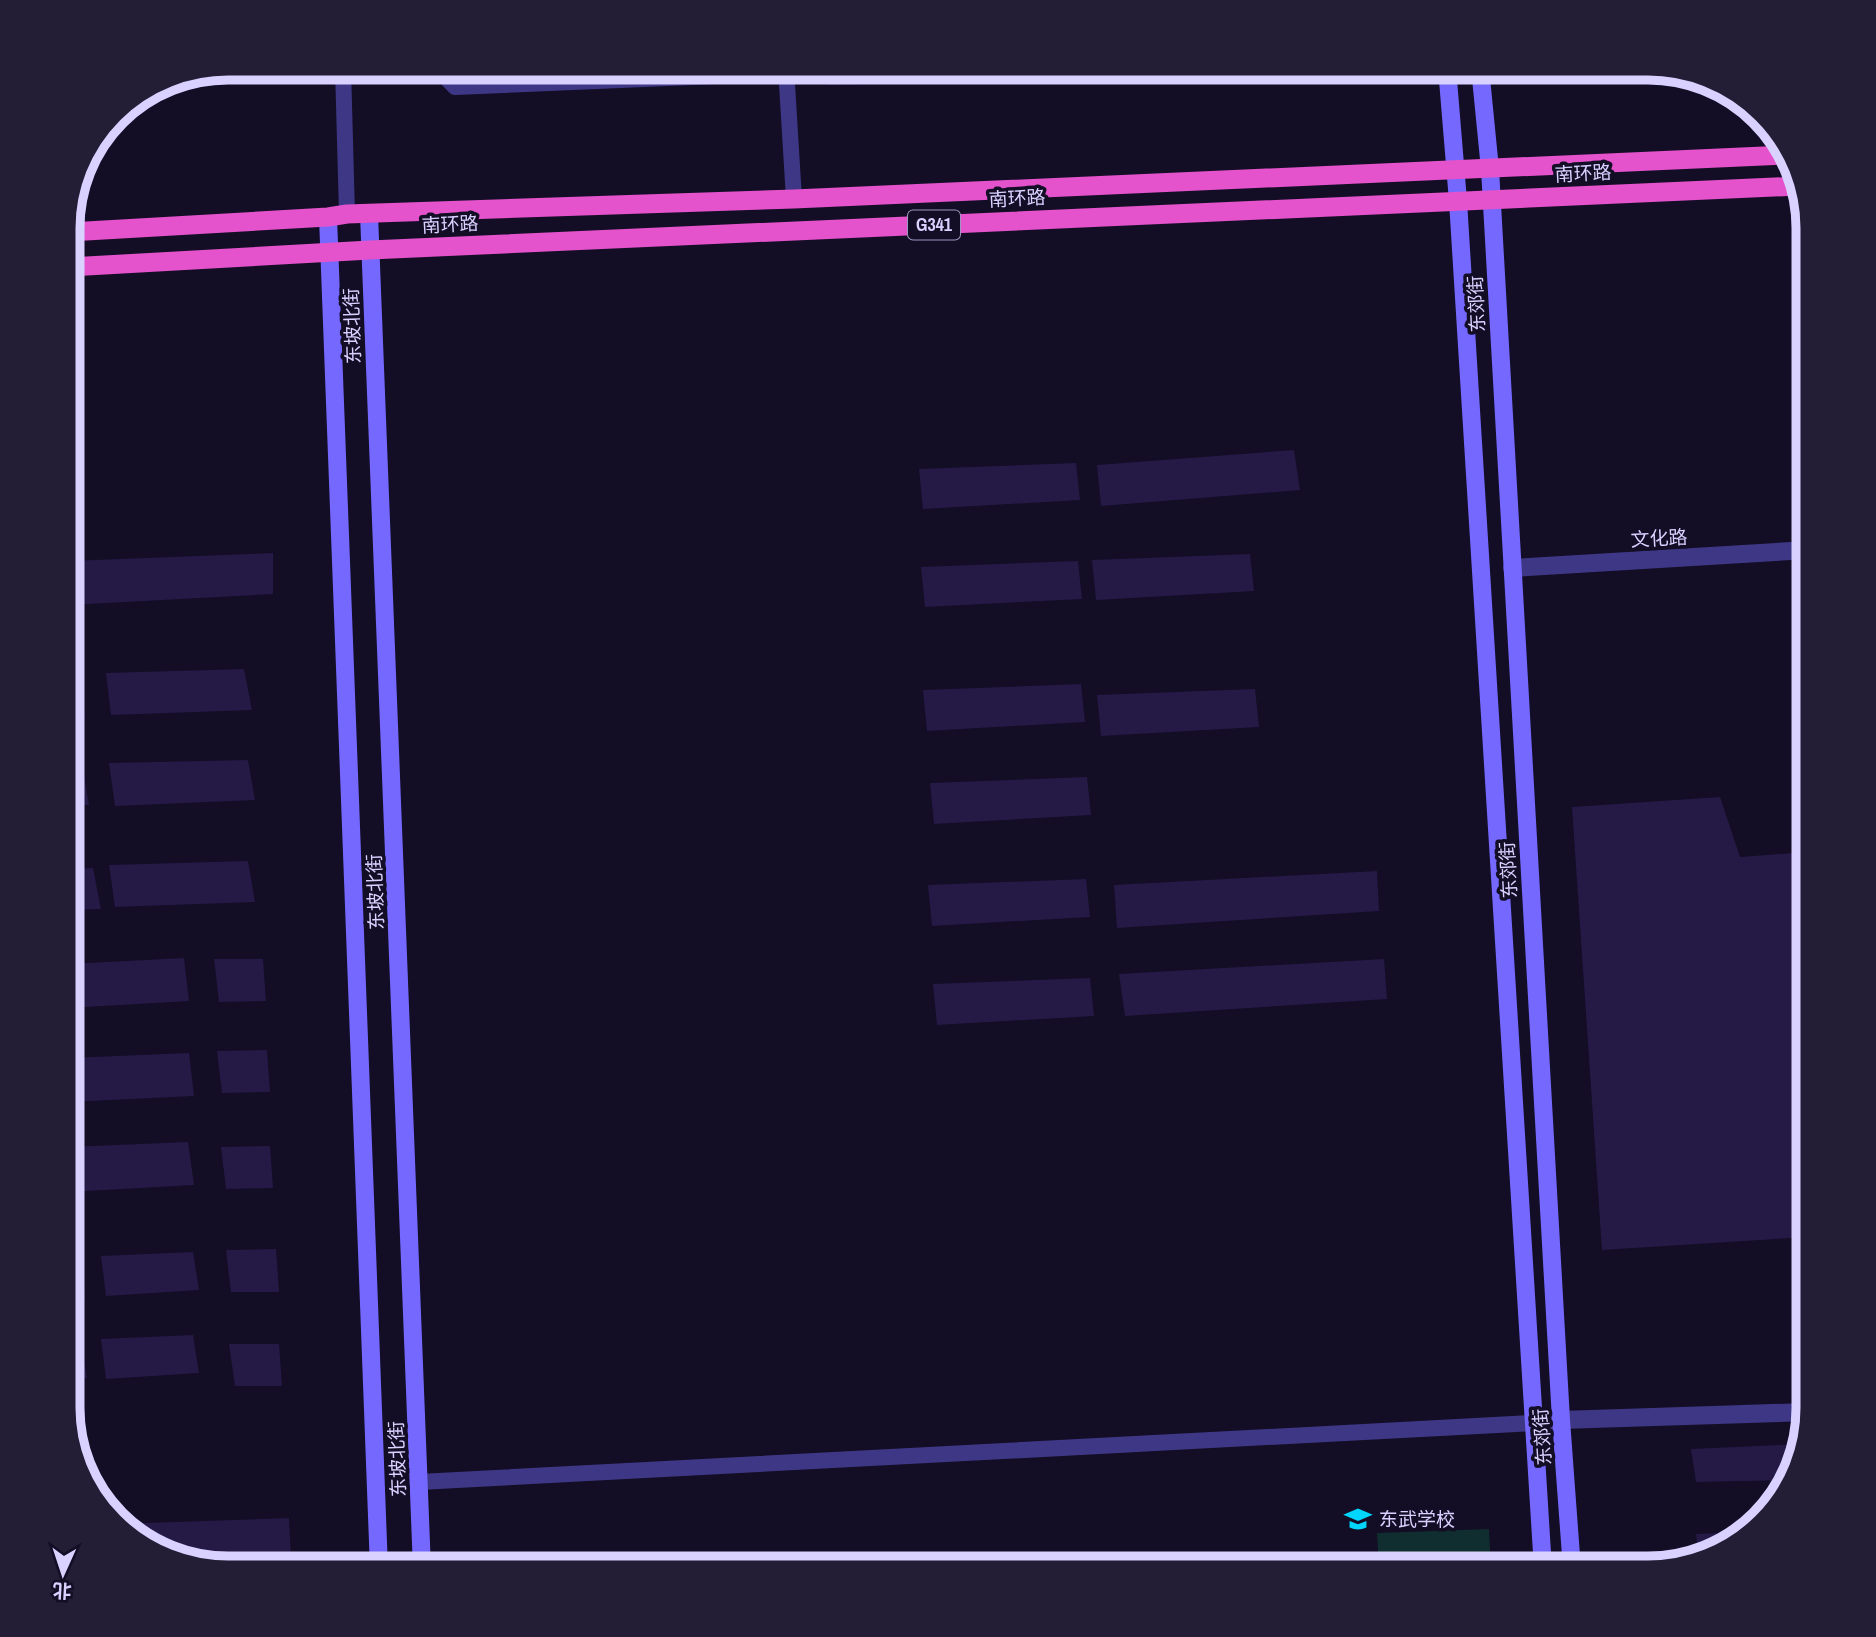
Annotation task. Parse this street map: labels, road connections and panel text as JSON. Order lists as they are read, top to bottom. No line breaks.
{"streets":{"highway":["南环路","G341"],"main road":["东郊街","东坡北街"],"street":["文化路"]},"crossings":[["南环路","东郊街"],["南环路","东坡北街"],["东郊街","文化路"]],"places":{"school or university":["东武学校"]},"north":"bottom"}
